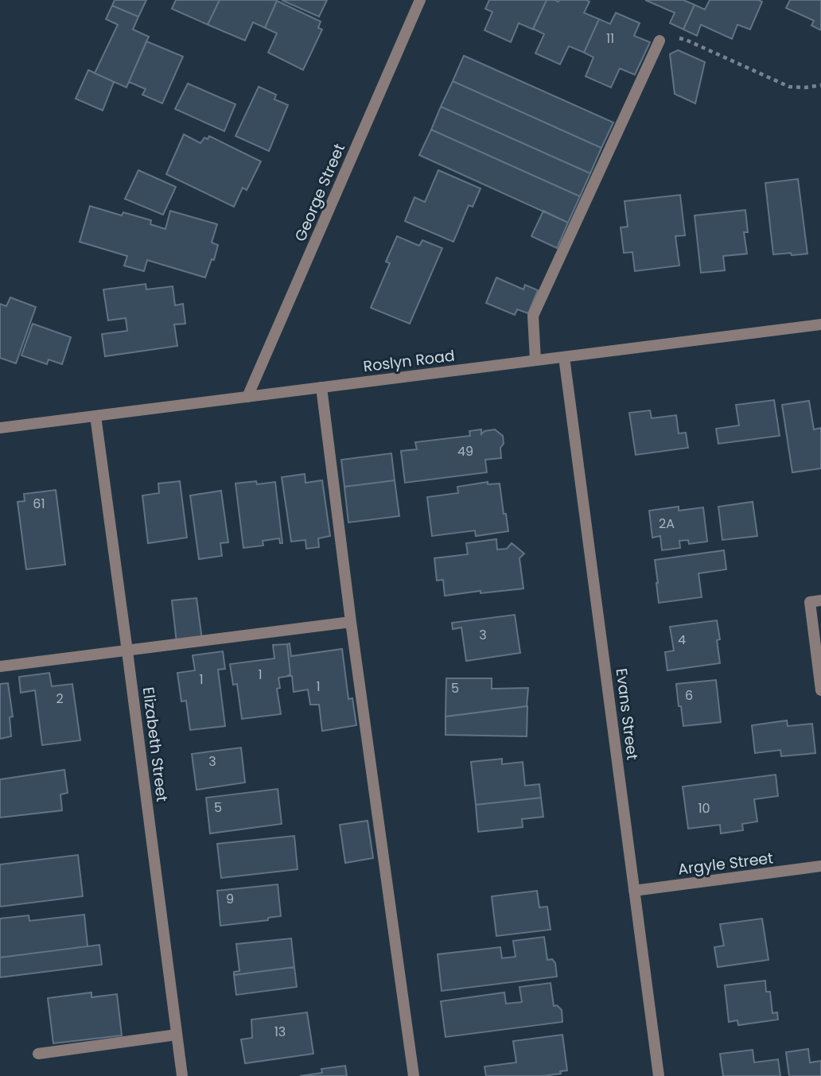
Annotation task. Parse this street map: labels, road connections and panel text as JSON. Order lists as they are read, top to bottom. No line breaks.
{"streets":{"street":["George Street","Roslyn Road","Evans Street","Elizabeth Street","Argyle Street"]},"crossings":[["George Street","Roslyn Road"],["Roslyn Road","Evans Street"],["Roslyn Road","Elizabeth Street"],["Evans Street","Argyle Street"]],"house_numbers":["11","49","61","2A","3","4","1","1","1","5","6","2","3","5","10","9","13"]}
